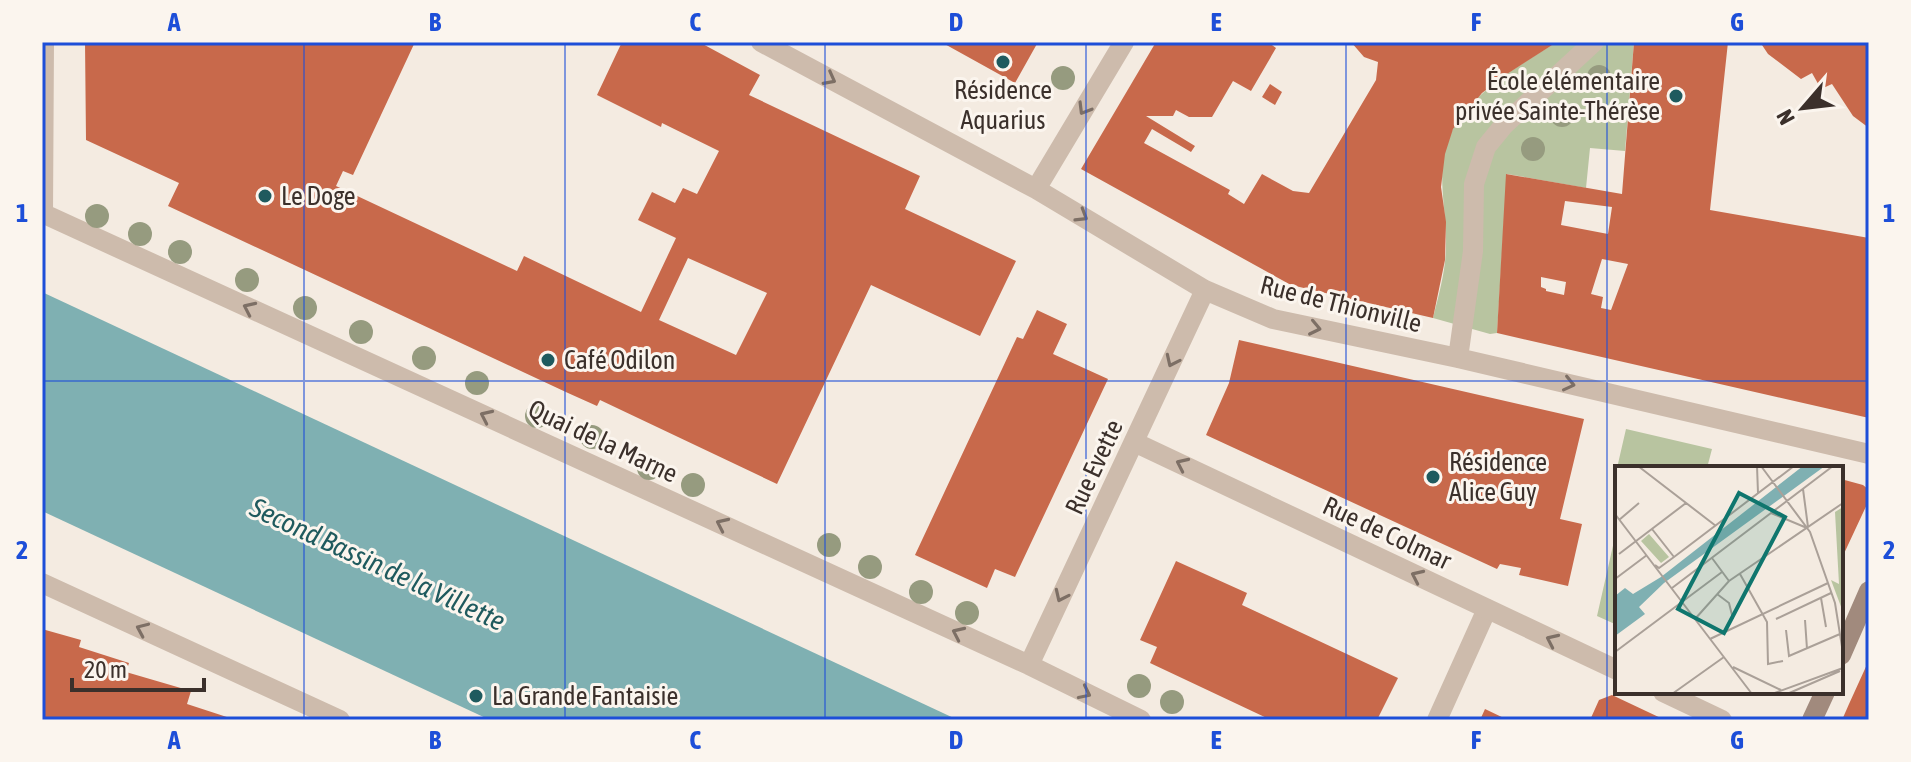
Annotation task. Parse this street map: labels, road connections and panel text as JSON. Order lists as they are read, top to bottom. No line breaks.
{"streets":{"street":["Rue de Thionville","Quai de la Marne","Rue Evette","Rue de Colmar"]},"crossings":[["Rue de Thionville","Rue Evette"],["Quai de la Marne","Rue Evette"],["Rue Evette","Rue de Colmar"]],"one_way":["Rue de Thionville","Rue Evette","Rue de Colmar"],"water":["Second Bassin de la Villette"],"places":["Résidence Aquarius","École élémentaire privée Sainte-Thérèse","Le Doge","Café Odilon","Résidence Alice Guy","La Grande Fantaisie"],"scale_bar":"20 m","north":"bottom left","grid":{"columns":["A","B","C","D","E","F","G"],"rows":["1","2"]}}
